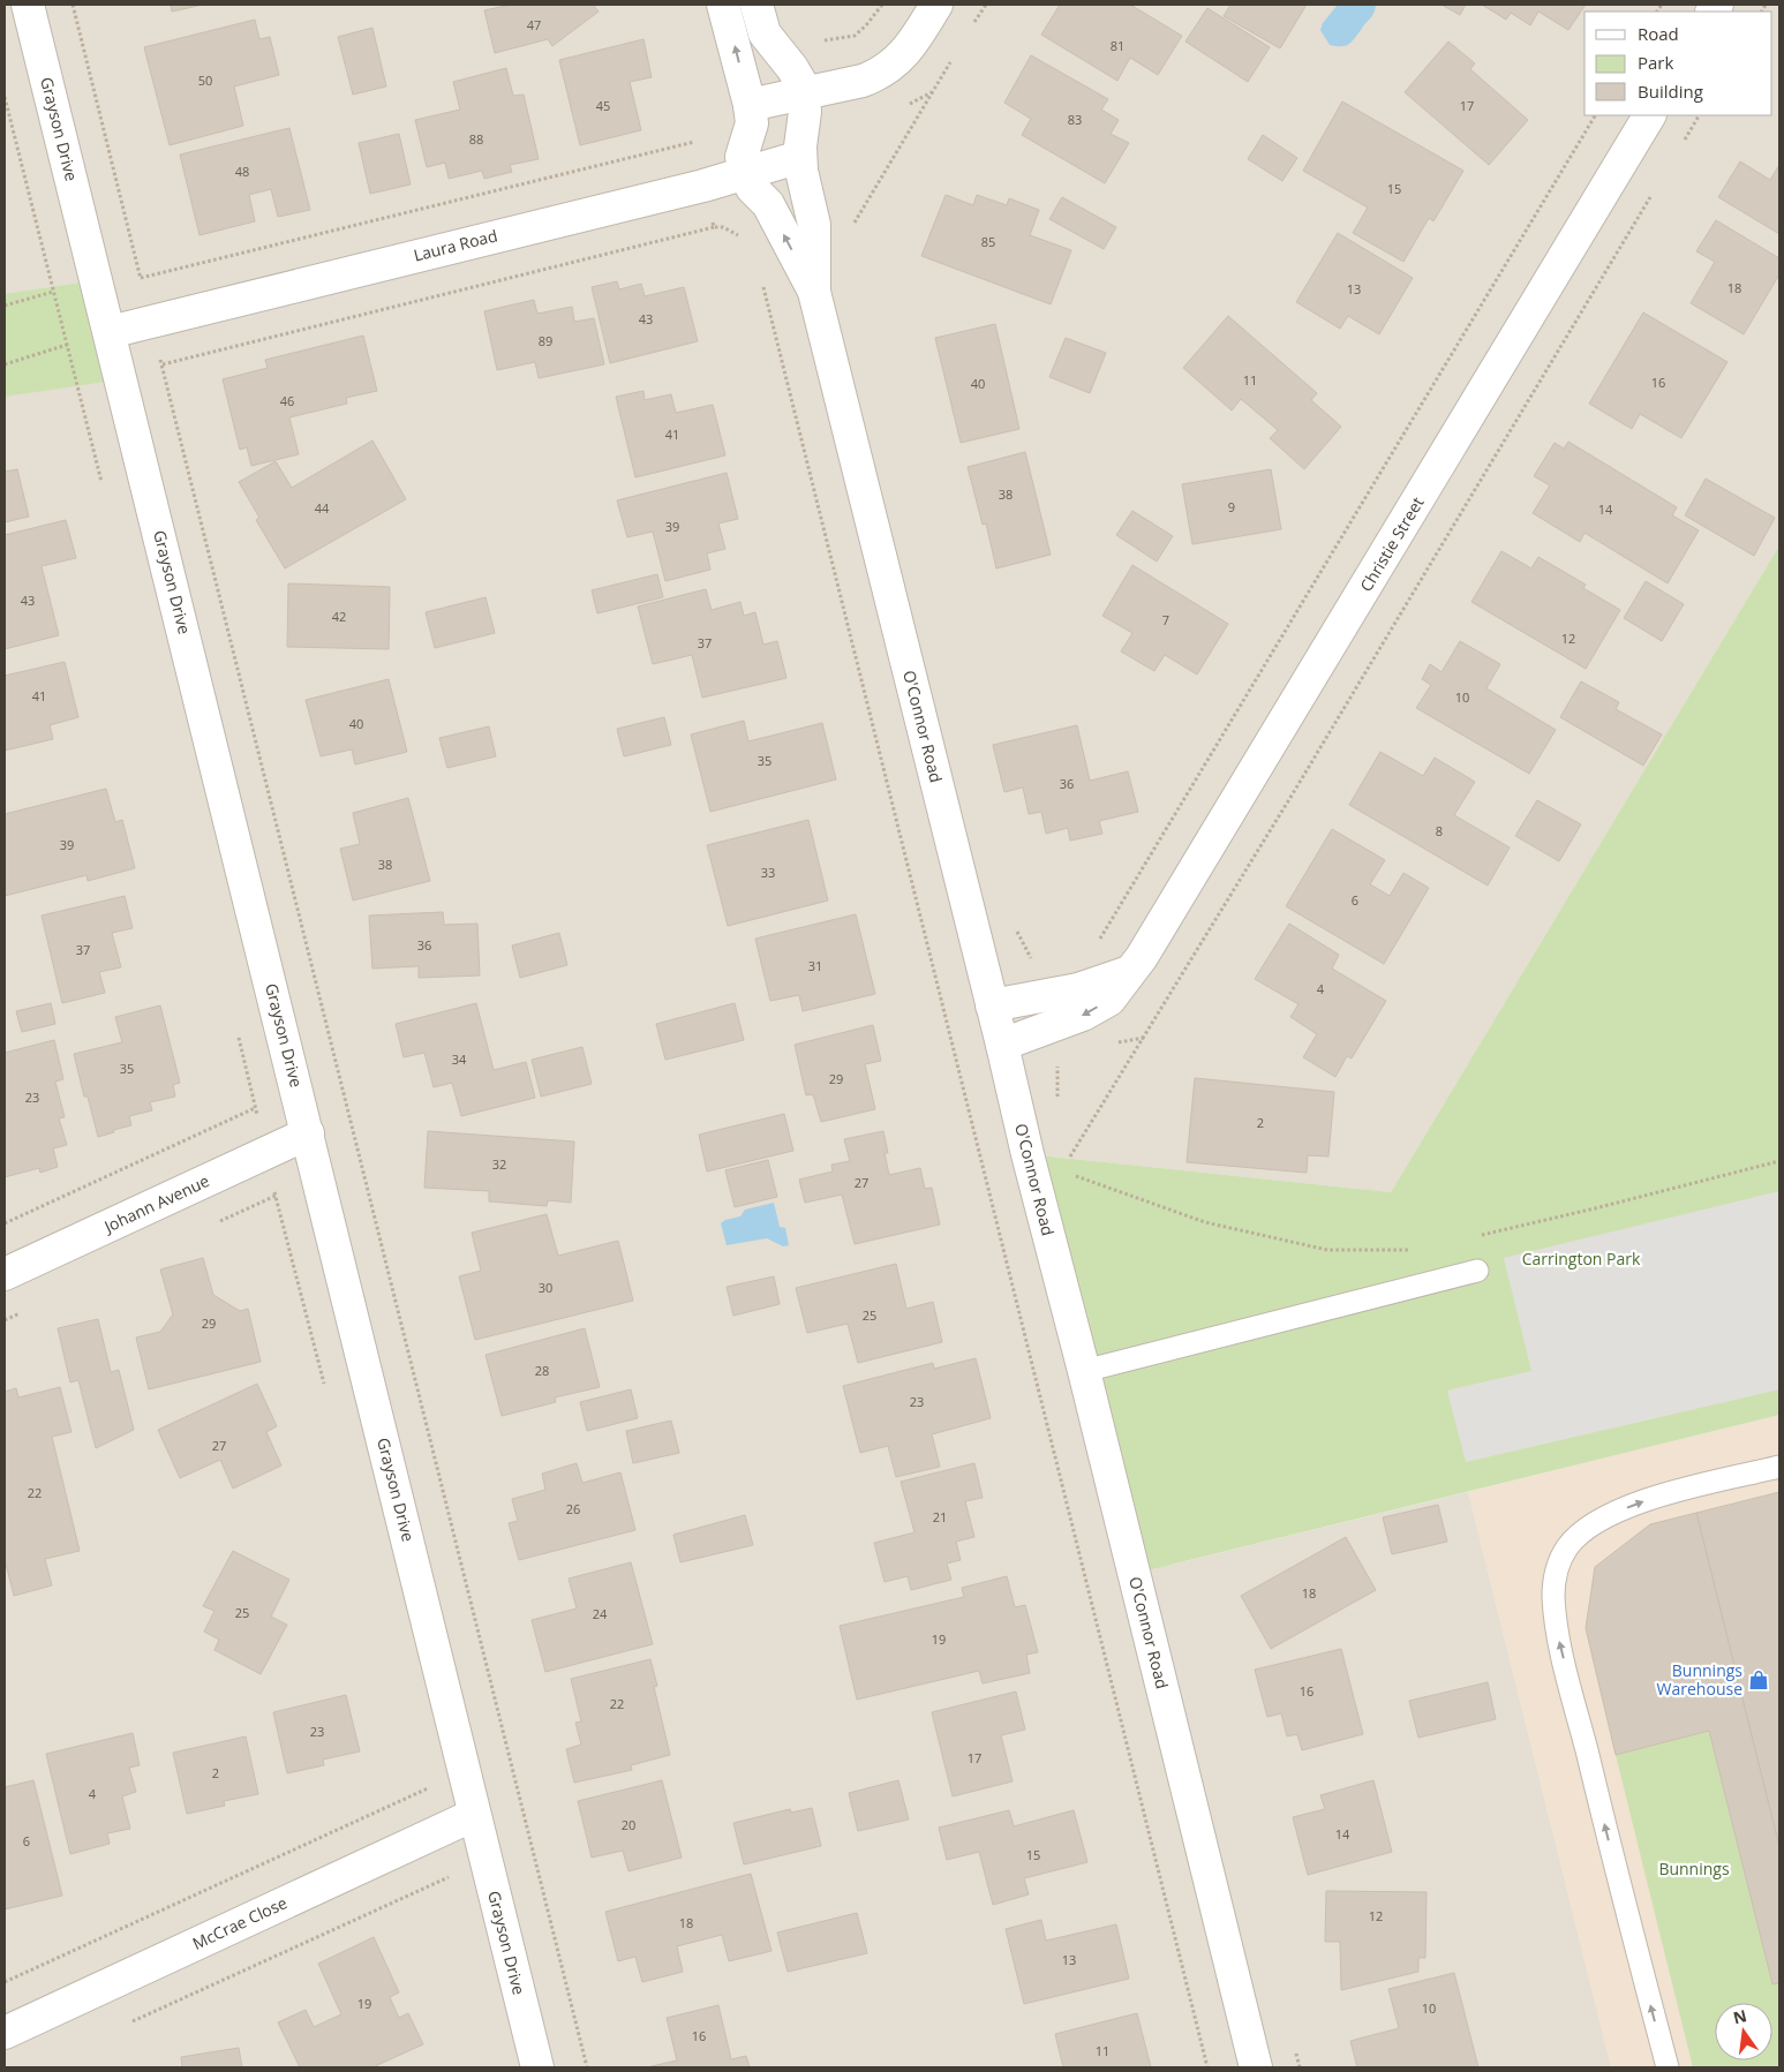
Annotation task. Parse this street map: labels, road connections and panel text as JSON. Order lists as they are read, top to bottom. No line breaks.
{"streets":{"street":["Grayson Drive","Laura Road","Christie Street","O'Connor Road","Johann Avenue","McCrae Close"]},"crossings":[["Grayson Drive","Laura Road"],["Grayson Drive","Johann Avenue"],["Grayson Drive","McCrae Close"],["Laura Road","O'Connor Road"],["Christie Street","O'Connor Road"]],"parks":["Carrington Park","Bunnings"],"places":{"shop":["Bunnings Warehouse"]},"house_numbers":["47","81","50","45","17","83","88","48","15","85","18","13","43","89","11","16","40","46","41","38","9","44","14","39","43","42","7","12","37","41","10","40","35","36","8","39","38","33","6","36","37","31","4","34","35","29","23","2","32","27","30","25","29","28","23","27","22","26","21","18","25","24","19","16","22","23","17","2","4","20","14","6","15","12","18","13","19","10","16","11"],"legend":["Road","Park","Building"],"north":"top"}
